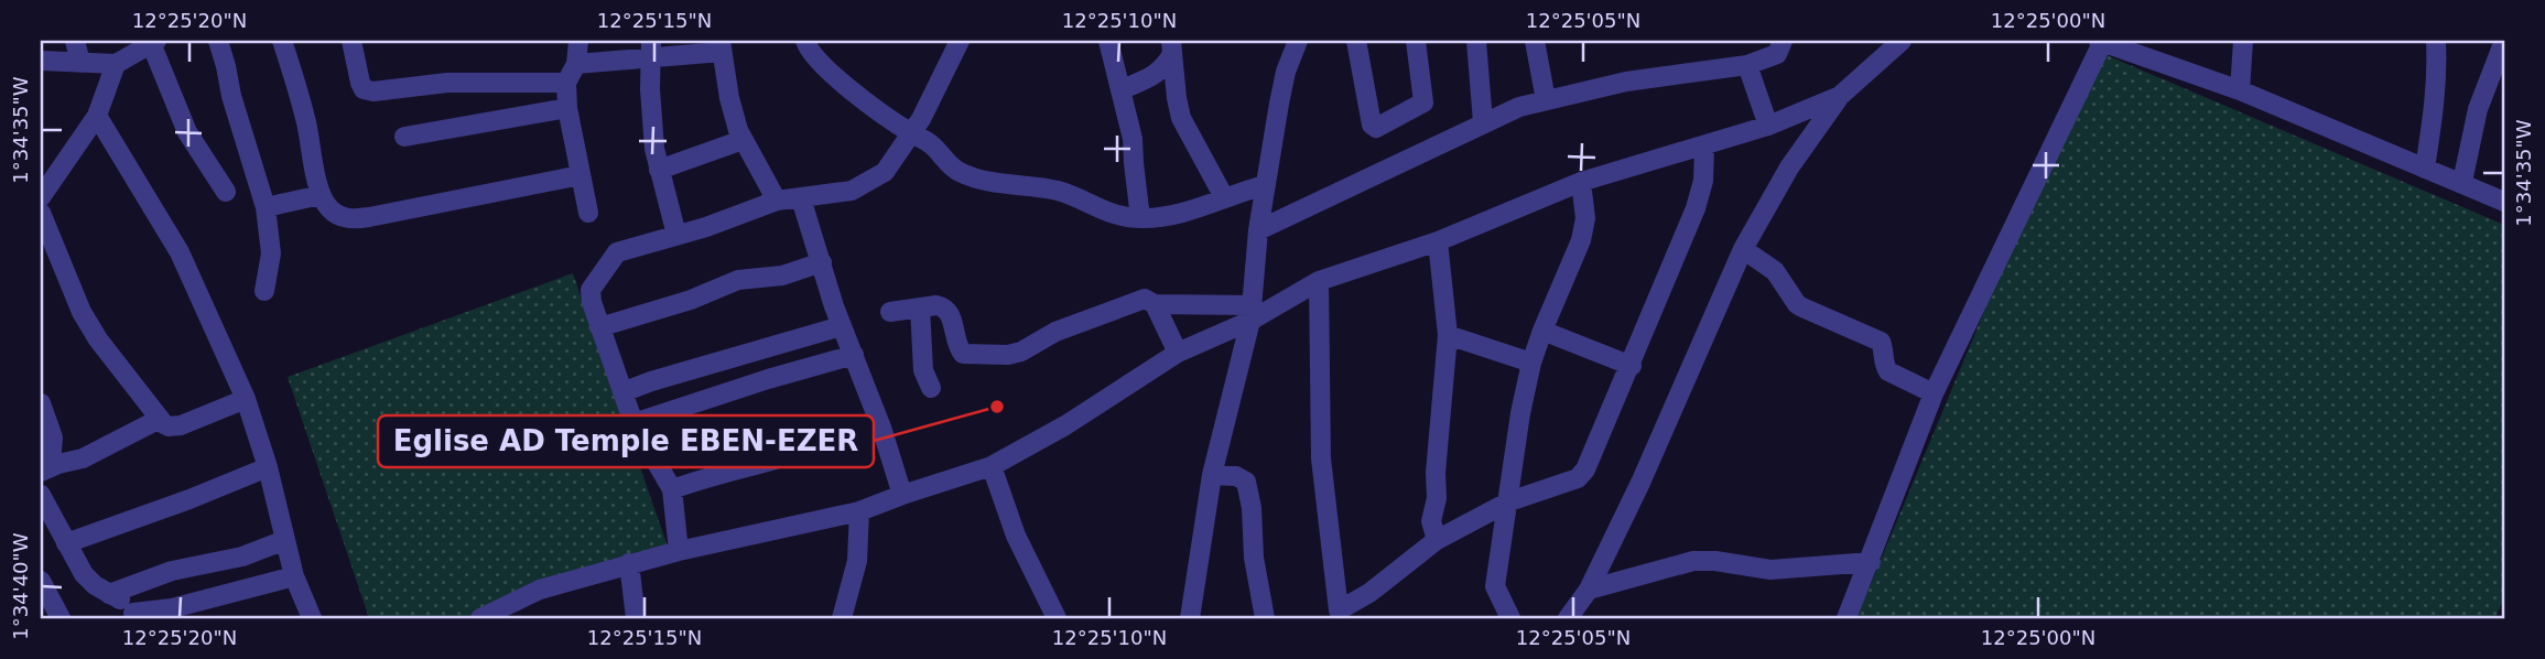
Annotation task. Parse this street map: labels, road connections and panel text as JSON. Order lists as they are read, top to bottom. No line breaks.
{"places":["Eglise AD Temple EBEN-EZER"],"coordinates":["12°25'20\"N","12°25'15\"N","12°25'10\"N","12°25'05\"N","12°25'00\"N","1°34'35\"W","1°34'40\"W"]}
